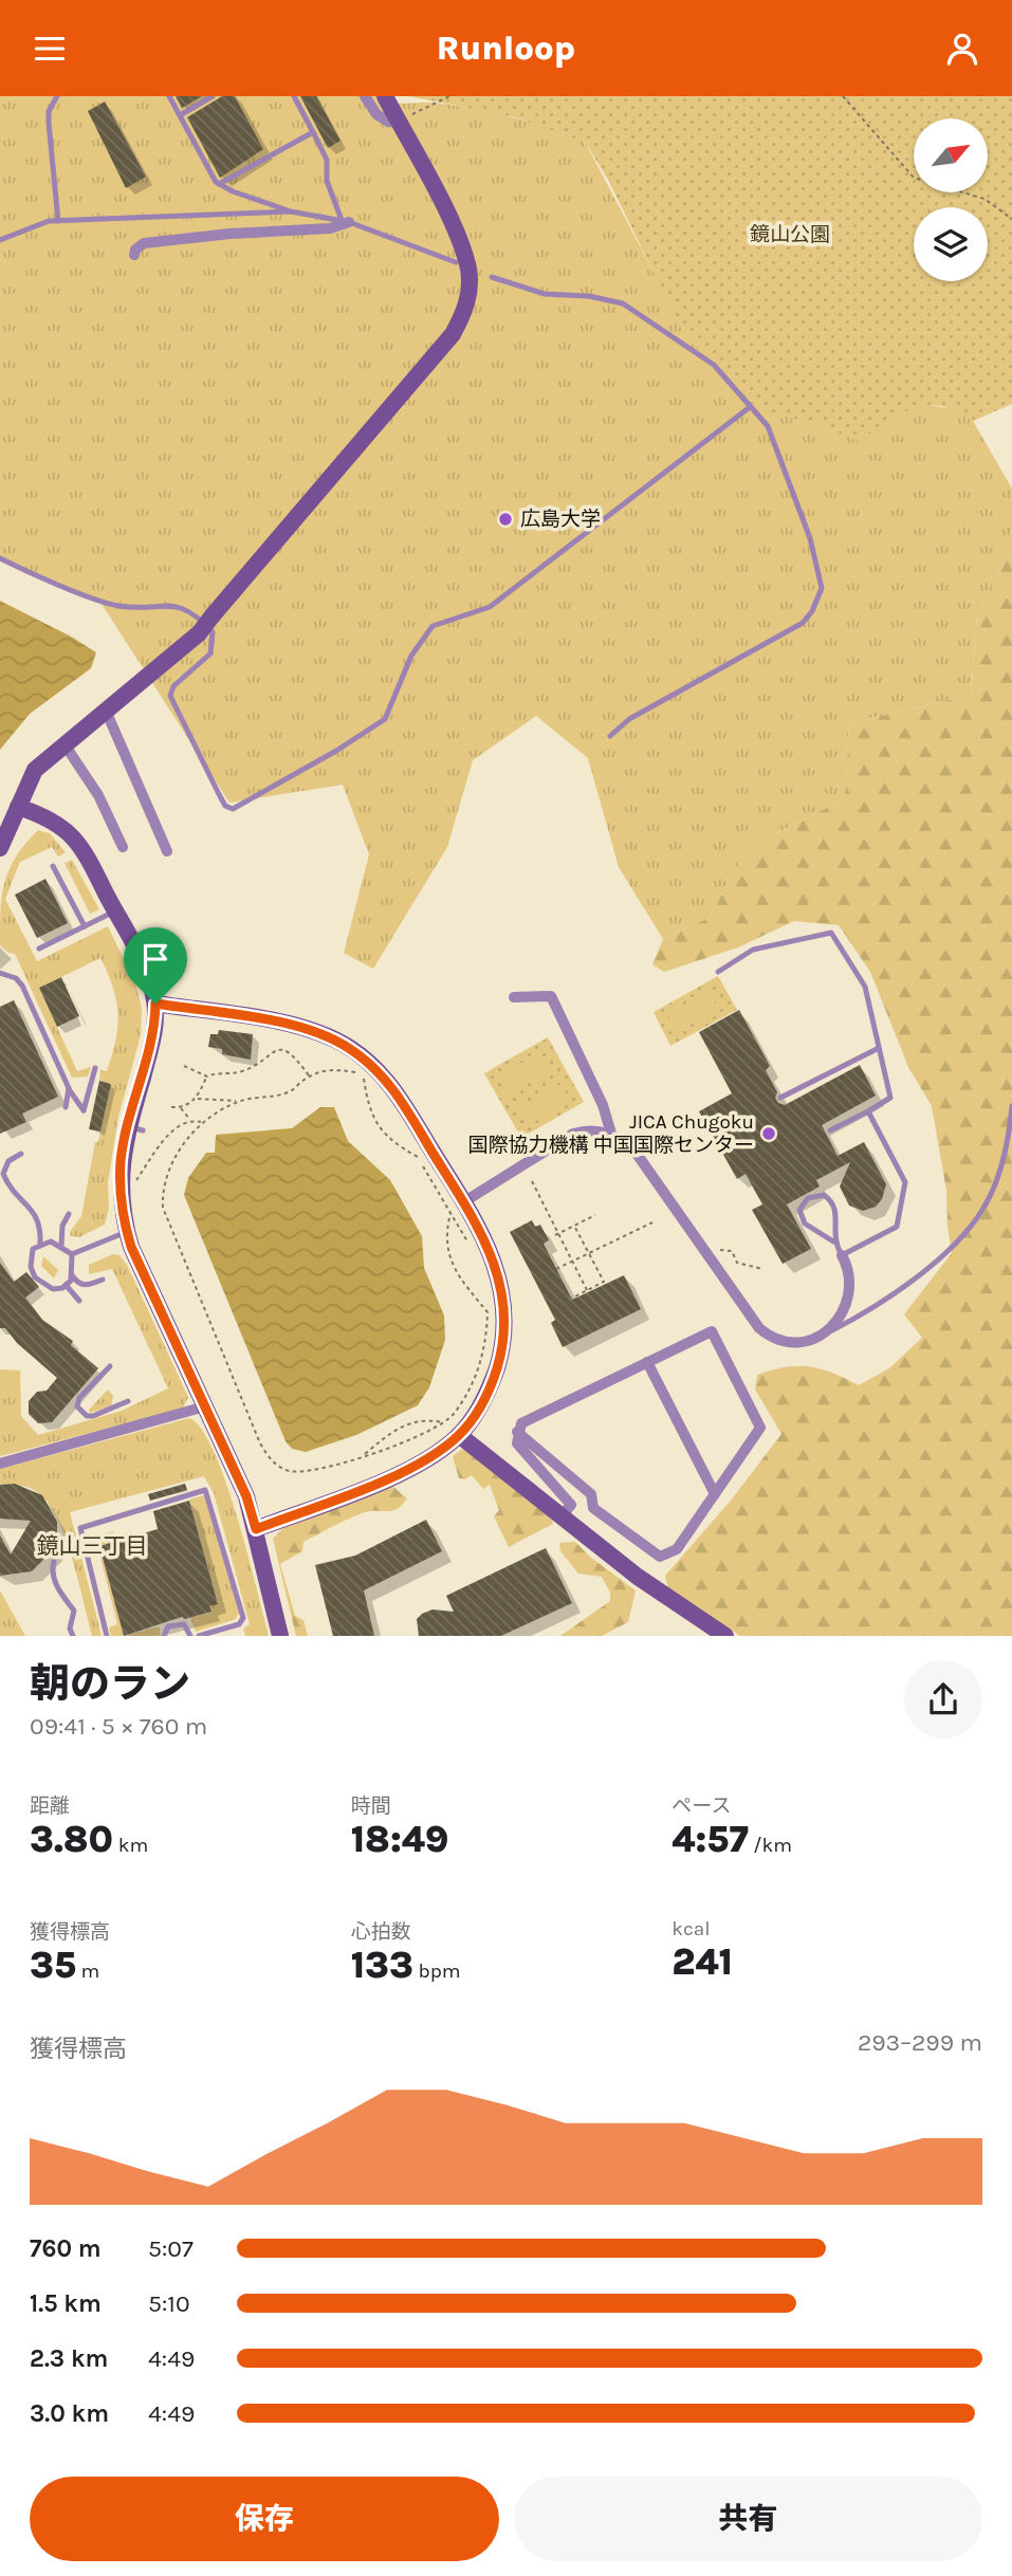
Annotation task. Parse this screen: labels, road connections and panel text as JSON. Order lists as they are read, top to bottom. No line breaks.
{"districts":["鏡山三丁目"],"parks":["鏡山公園"],"places":["広島大学","JICA Chugoku 国際協力機構 中国国際センター"],"north":"top right","page":{"header":"Runloop","heading":["朝のラン","09:41 · 5 × 760 m"],"stats":[["距離","3.80 km"],["時間","18:49"],["ペース","4:57 /km"],["獲得標高","35 m"],["心拍数","133 bpm"],["kcal","241"]],"chart":["獲得標高","293–299 m"],"list":[{"name":"760 m","note":"5:07"},{"name":"1.5 km","note":"5:10"},{"name":"2.3 km","note":"4:49"},{"name":"3.0 km","note":"4:49"}],"buttons":["保存","共有"]}}
